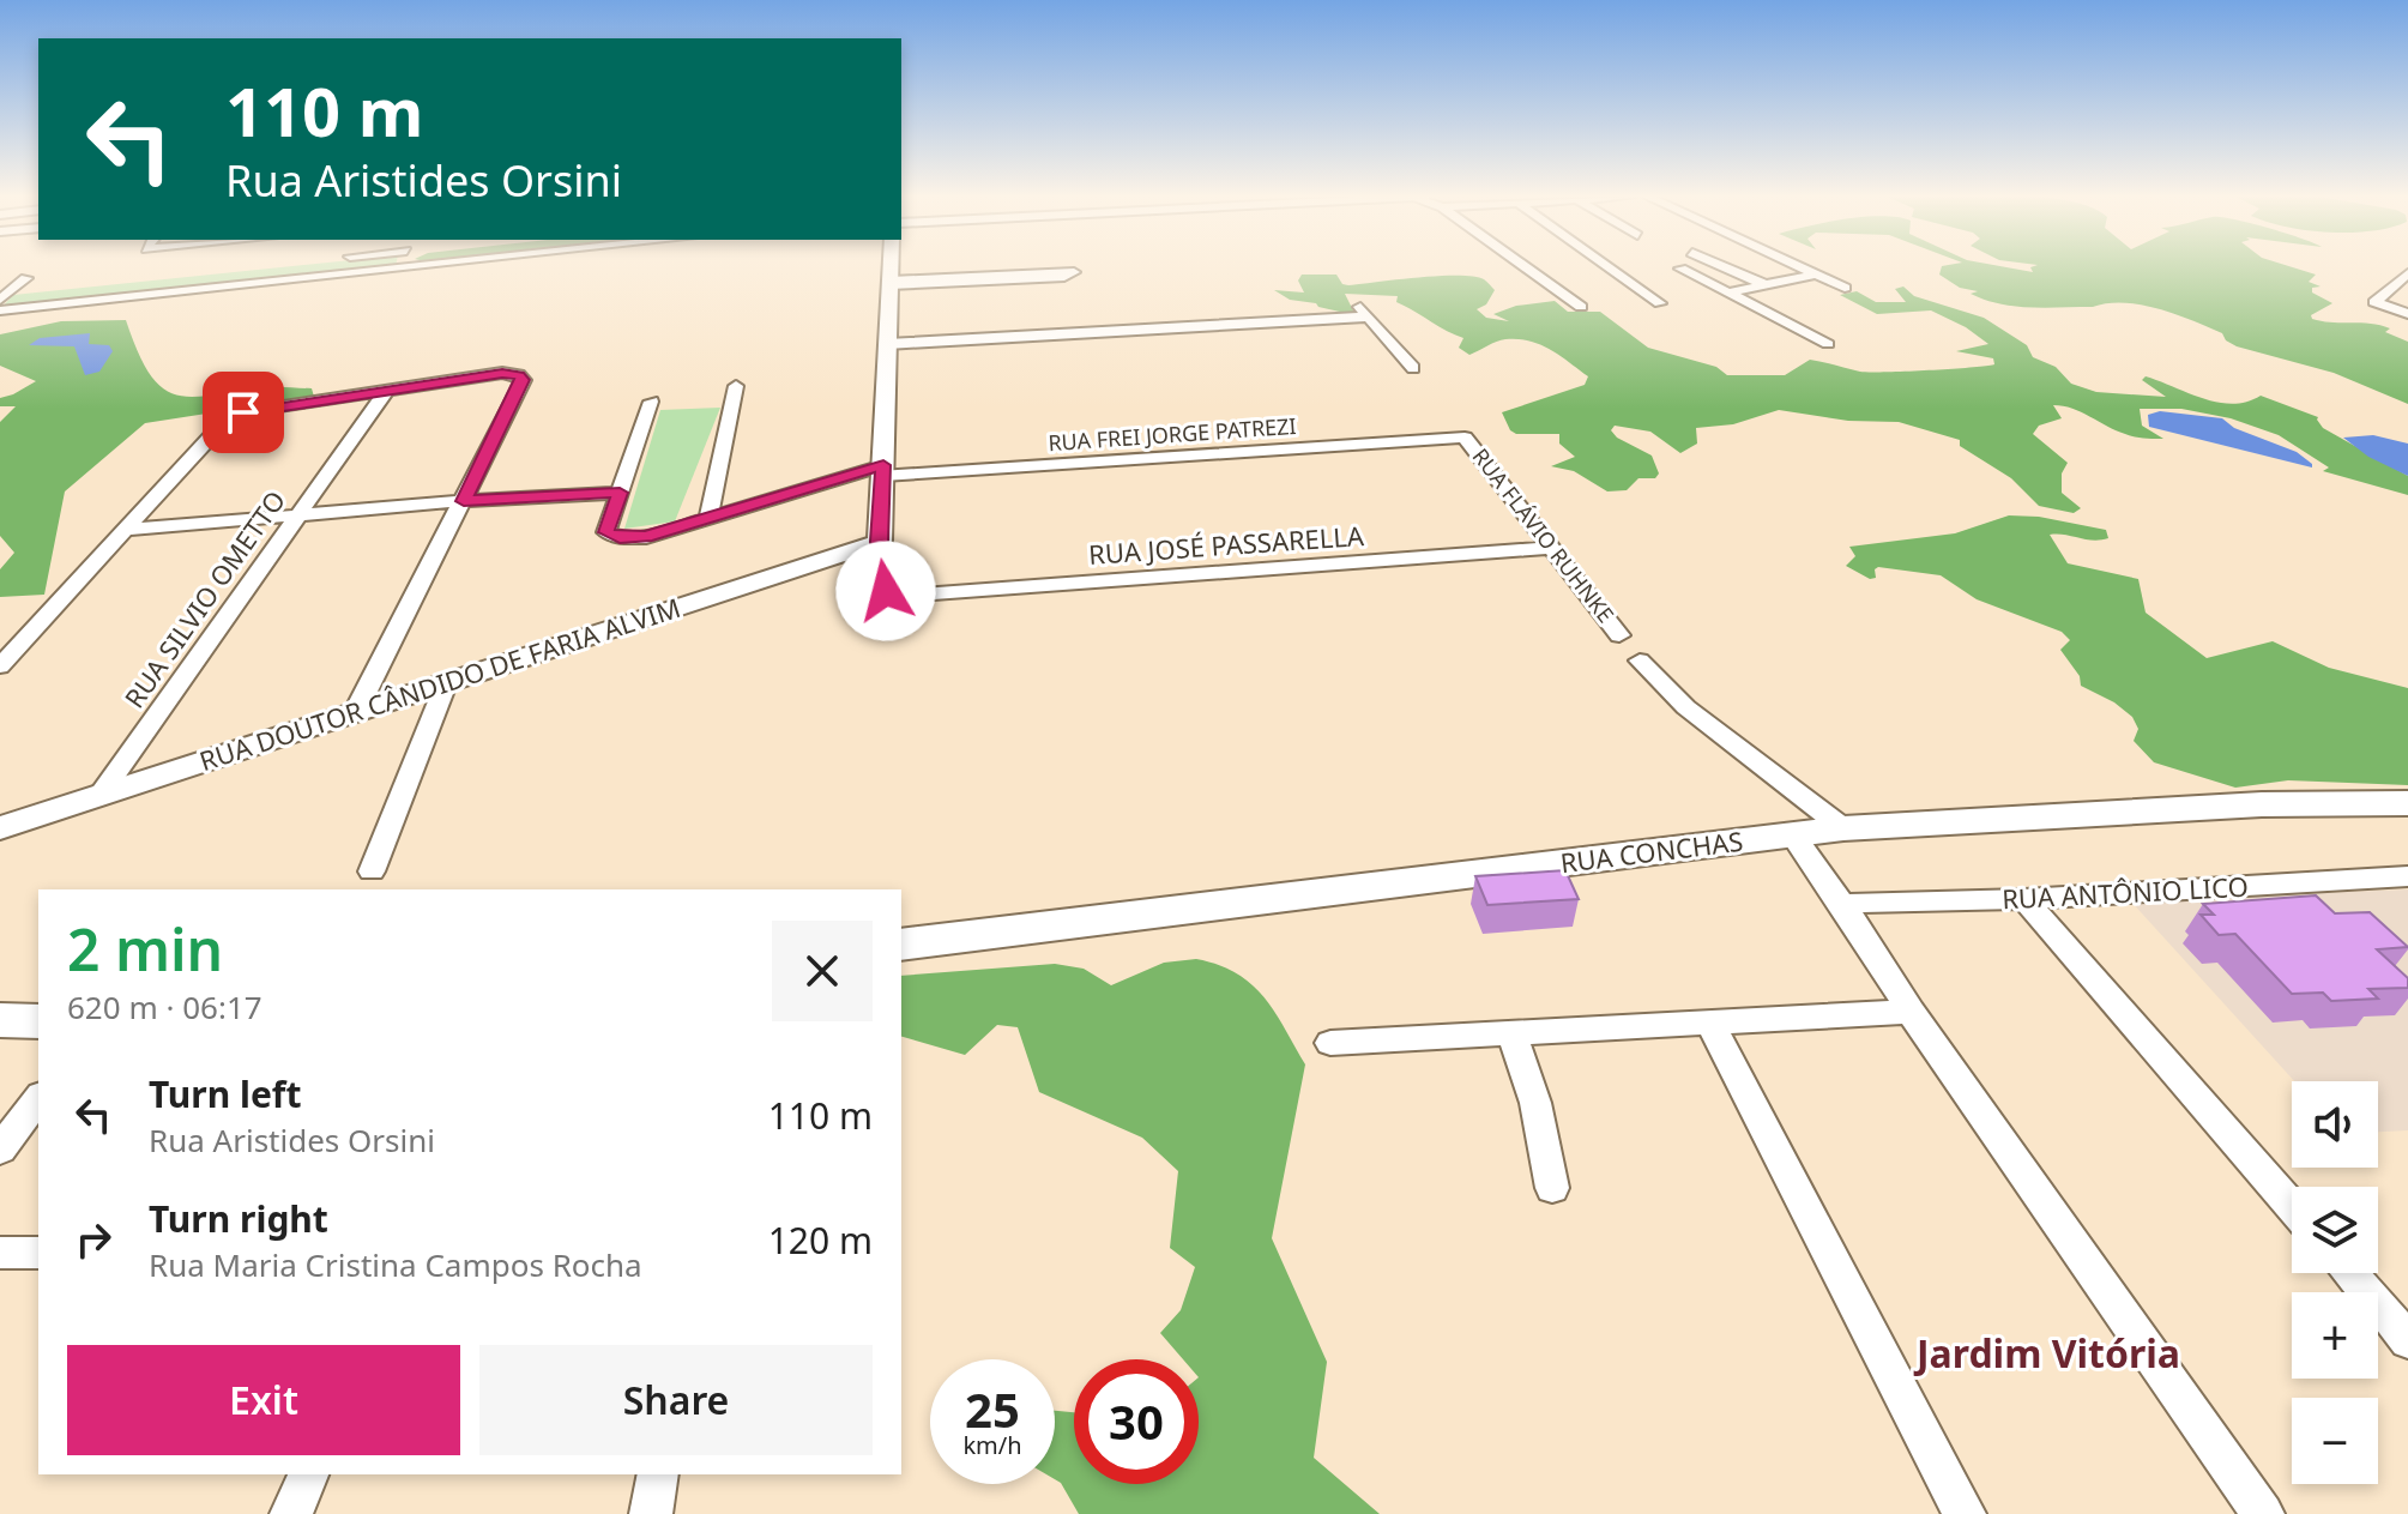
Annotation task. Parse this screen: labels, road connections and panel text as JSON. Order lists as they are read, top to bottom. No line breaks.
{"streets":{"main road":["RUA CONCHAS"],"street":["RUA FREI JORGE PATREZI","RUA FLÁVIO RUHNKE","RUA JOSÉ PASSARELLA","RUA SILVIO OMETTO","RUA DOUTOR CÂNDIDO DE FARIA ALVIM","RUA ANTÔNIO LICO"]},"crossings":[["RUA FREI JORGE PATREZI","RUA FLÁVIO RUHNKE"],["RUA FLÁVIO RUHNKE","RUA JOSÉ PASSARELLA"],["RUA JOSÉ PASSARELLA","RUA DOUTOR CÂNDIDO DE FARIA ALVIM"],["RUA SILVIO OMETTO","RUA DOUTOR CÂNDIDO DE FARIA ALVIM"]],"districts":["Jardim Vitória"],"page":{"turn":["110 m","Rua Aristides Orsini"],"heading":["2 min","620 m · 06:17"],"list":[{"name":"Turn left","note":"Rua Aristides Orsini","value":"110 m"},{"name":"Turn right","note":"Rua Maria Cristina Campos Rocha","value":"120 m"}],"map_buttons":["+","−"],"buttons":["Exit","Share"],"speed":"25 km/h","limit":"30"}}
